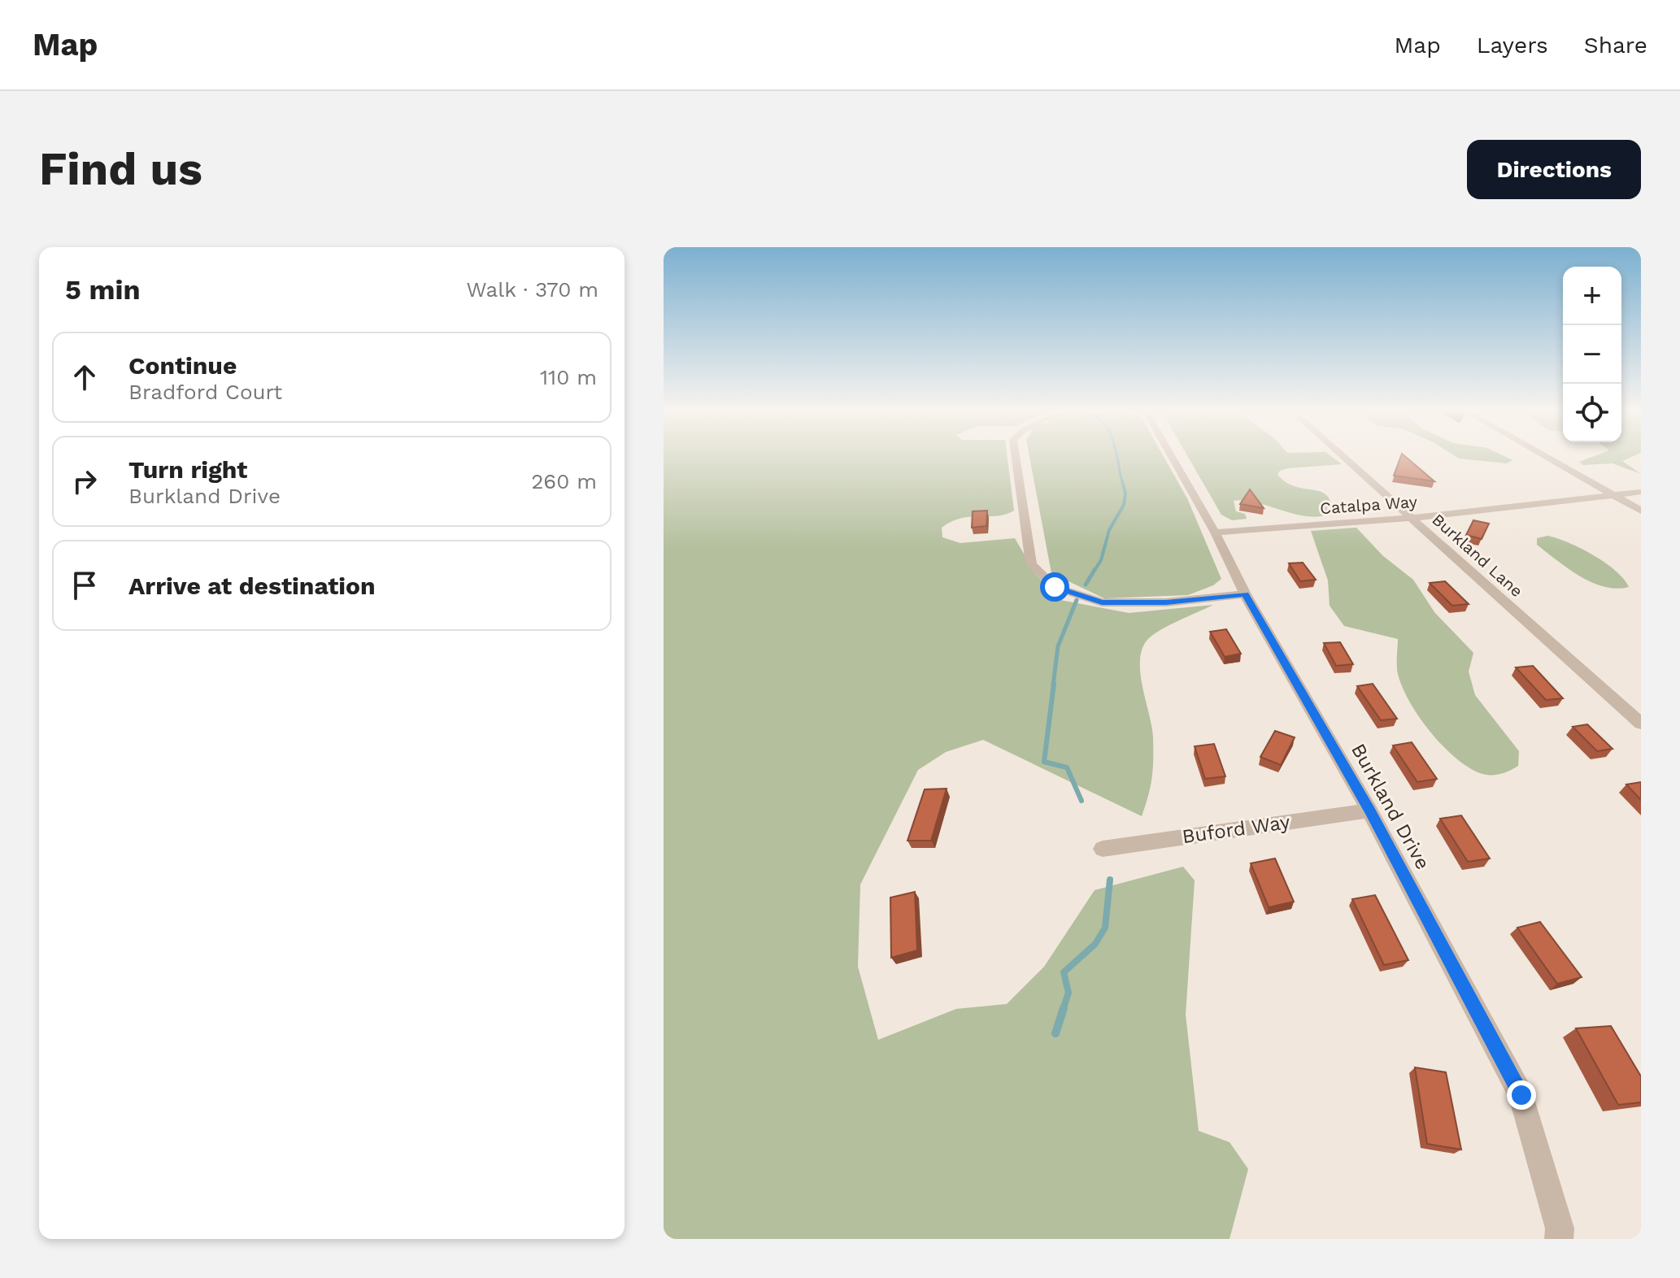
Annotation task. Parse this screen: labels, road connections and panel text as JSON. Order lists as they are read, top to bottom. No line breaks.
{"streets":{"street":["Catalpa Way","Burkland Lane","Burkland Drive","Buford Way"]},"crossings":[["Catalpa Way","Burkland Lane"],["Catalpa Way","Burkland Drive"],["Burkland Drive","Buford Way"]],"page":{"header":"Map","nav":["Map","Layers","Share"],"buttons":"Directions","title":"Find us","heading":["5 min","Walk · 370 m"],"map_buttons":["+","−"],"list":[["Continue","Bradford Court","110 m"],["Turn right","Burkland Drive","260 m"],"Arrive at destination"]}}
